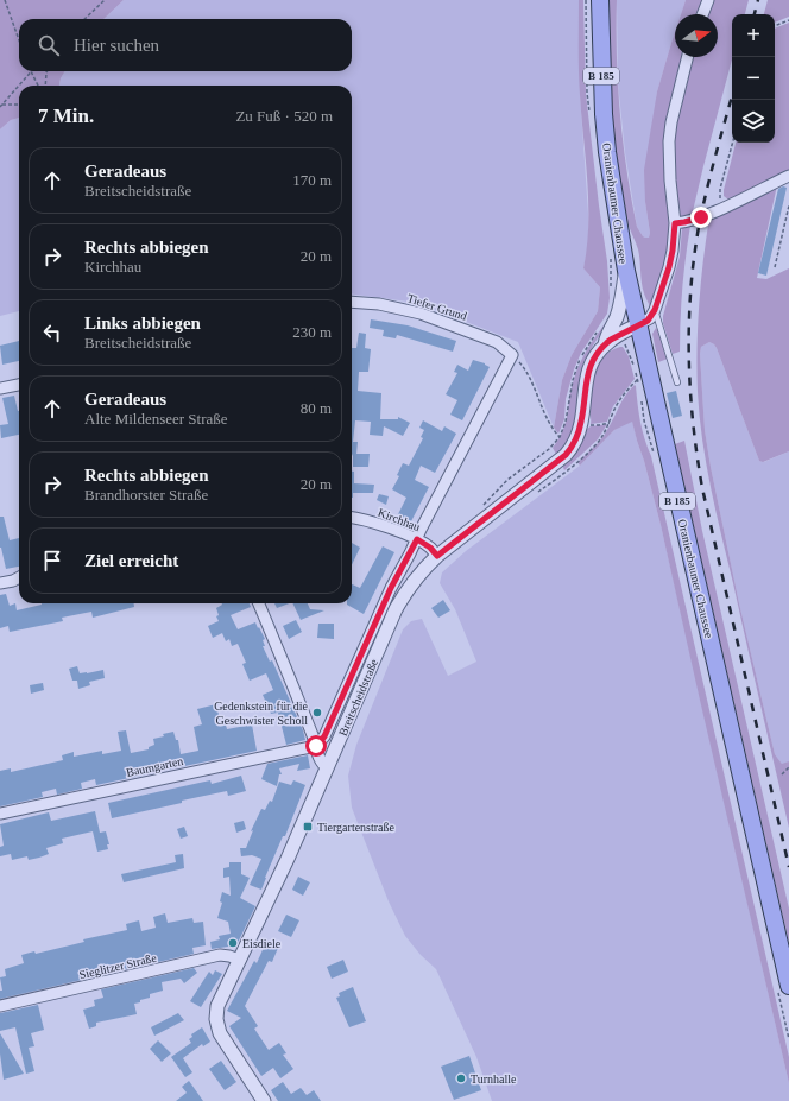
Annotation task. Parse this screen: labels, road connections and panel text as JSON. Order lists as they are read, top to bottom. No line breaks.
{"streets":{"main road":["B 185","Oranienbaumer Chaussee"],"street":["Tiefer Grund","Kirchhau","Breitscheidstraße","Baumgarten","Sieglitzer Straße"]},"crossings":[["Oranienbaumer Chaussee","Breitscheidstraße"],["Tiefer Grund","Breitscheidstraße"],["Kirchhau","Breitscheidstraße"],["Breitscheidstraße","Baumgarten"],["Breitscheidstraße","Sieglitzer Straße"]],"places":{"other":["Gedenkstein für die Geschwister Scholl","Eisdiele","Turnhalle"],"transit":["Tiergartenstraße"]},"north":"right","page":{"map_buttons":["+","−"],"search":"Hier suchen","heading":["7 Min.","Zu Fuß · 520 m"],"list":[["Geradeaus","Breitscheidstraße","170 m"],["Rechts abbiegen","Kirchhau","20 m"],["Links abbiegen","Breitscheidstraße","230 m"],["Geradeaus","Alte Mildenseer Straße","80 m"],["Rechts abbiegen","Brandhorster Straße","20 m"],"Ziel erreicht"]}}
